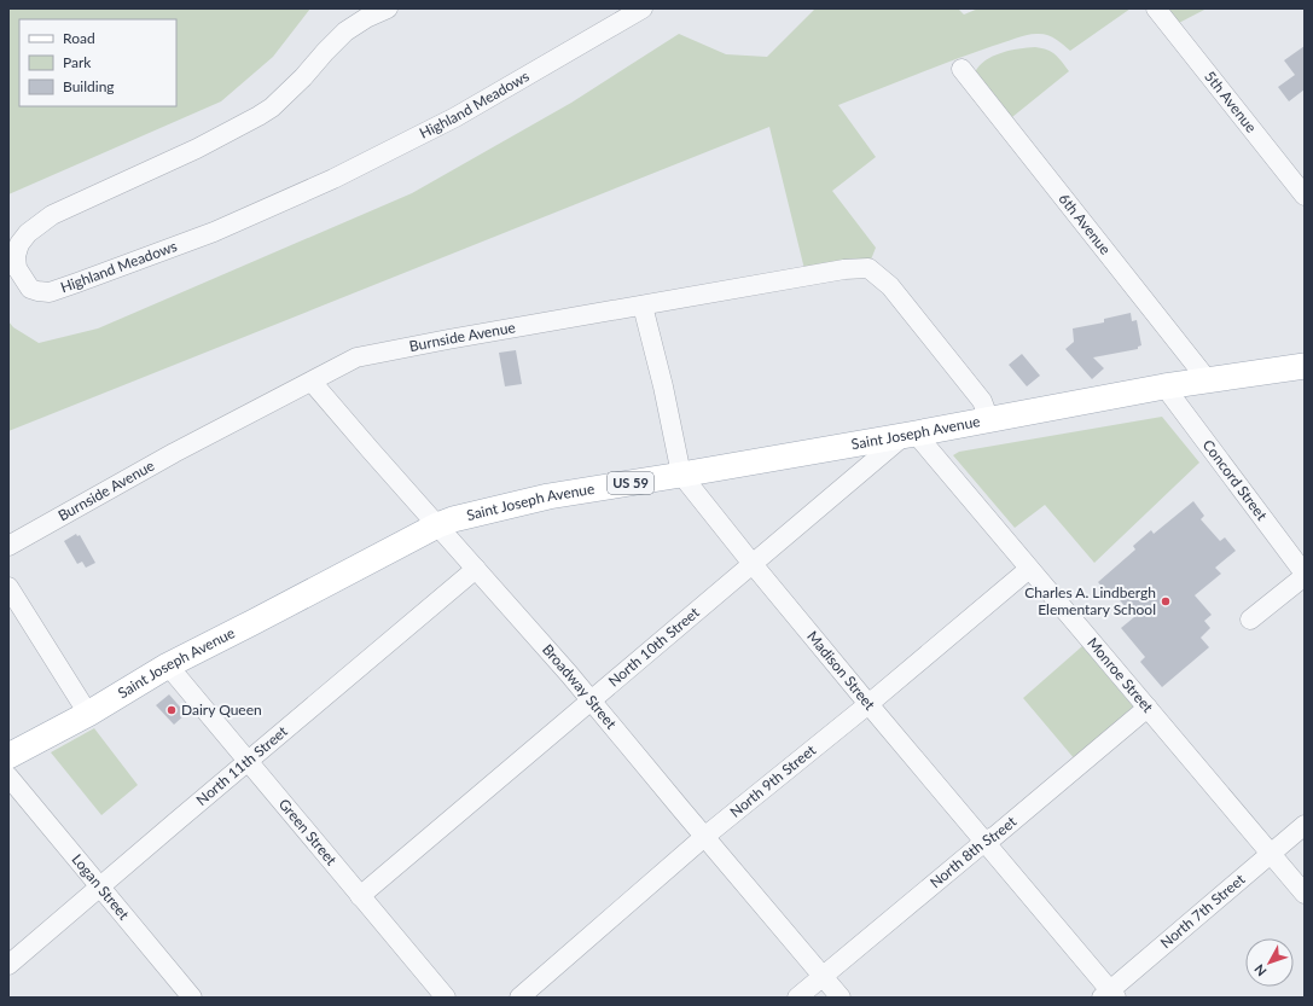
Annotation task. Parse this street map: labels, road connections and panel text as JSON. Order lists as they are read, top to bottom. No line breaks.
{"streets":{"main road":["Saint Joseph Avenue","US 59"],"street":["5th Avenue","Highland Meadows","6th Avenue","Burnside Avenue","Concord Street","North 10th Street","Madison Street","Monroe Street","Broadway Street","North 11th Street","North 9th Street","Green Street","North 8th Street","Logan Street","North 7th Street"]},"crossings":[["6th Avenue","Saint Joseph Avenue"],["Burnside Avenue","Saint Joseph Avenue"],["Burnside Avenue","Madison Street"],["Burnside Avenue","Broadway Street"],["Saint Joseph Avenue","Concord Street"],["Saint Joseph Avenue","North 10th Street"],["Saint Joseph Avenue","Madison Street"],["Saint Joseph Avenue","Monroe Street"],["Saint Joseph Avenue","Broadway Street"],["Saint Joseph Avenue","Green Street"],["North 10th Street","Madison Street"],["North 10th Street","Monroe Street"],["North 10th Street","Broadway Street"],["North 10th Street","Green Street"],["Madison Street","North 9th Street"],["Madison Street","North 8th Street"],["Madison Street","North 7th Street"],["Monroe Street","North 9th Street"],["Monroe Street","North 8th Street"],["Monroe Street","North 7th Street"],["Broadway Street","North 11th Street"],["Broadway Street","North 9th Street"],["Broadway Street","North 8th Street"],["North 11th Street","Green Street"],["North 11th Street","Logan Street"]],"places":["Charles A. Lindbergh Elementary School","Dairy Queen"],"legend":["Road","Park","Building"],"north":"bottom left"}
